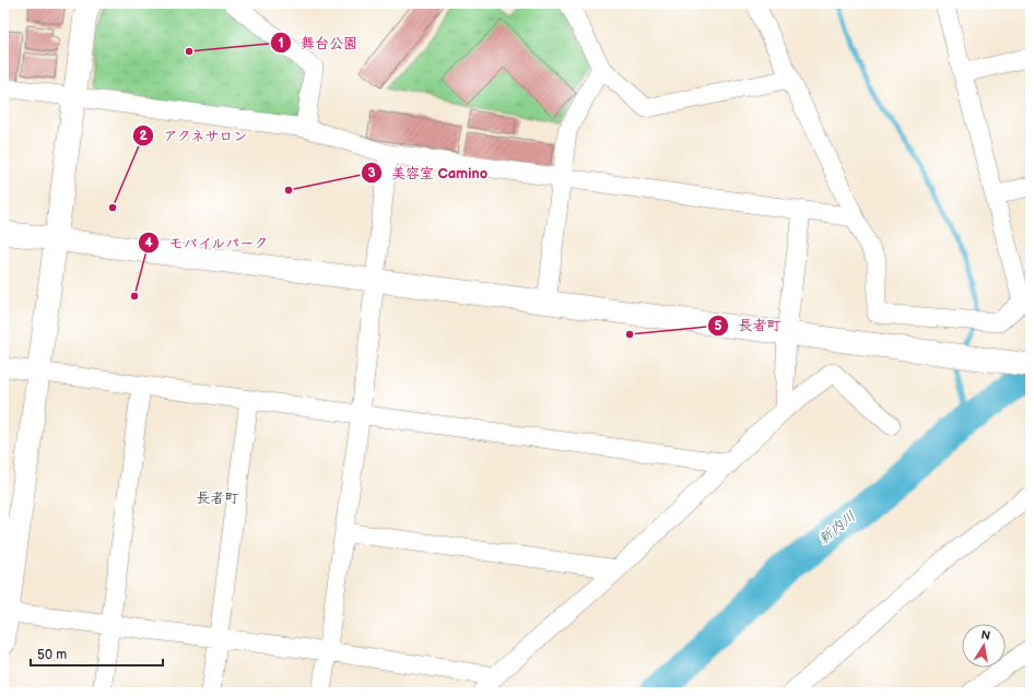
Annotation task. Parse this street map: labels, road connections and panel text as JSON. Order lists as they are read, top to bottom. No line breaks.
{"districts":["長者町"],"water":["新内川"],"places":["舞台公園","美容室 Camino","アクネサロン","モバイルパーク","長者町"],"scale_bar":"50 m","north":"top"}
